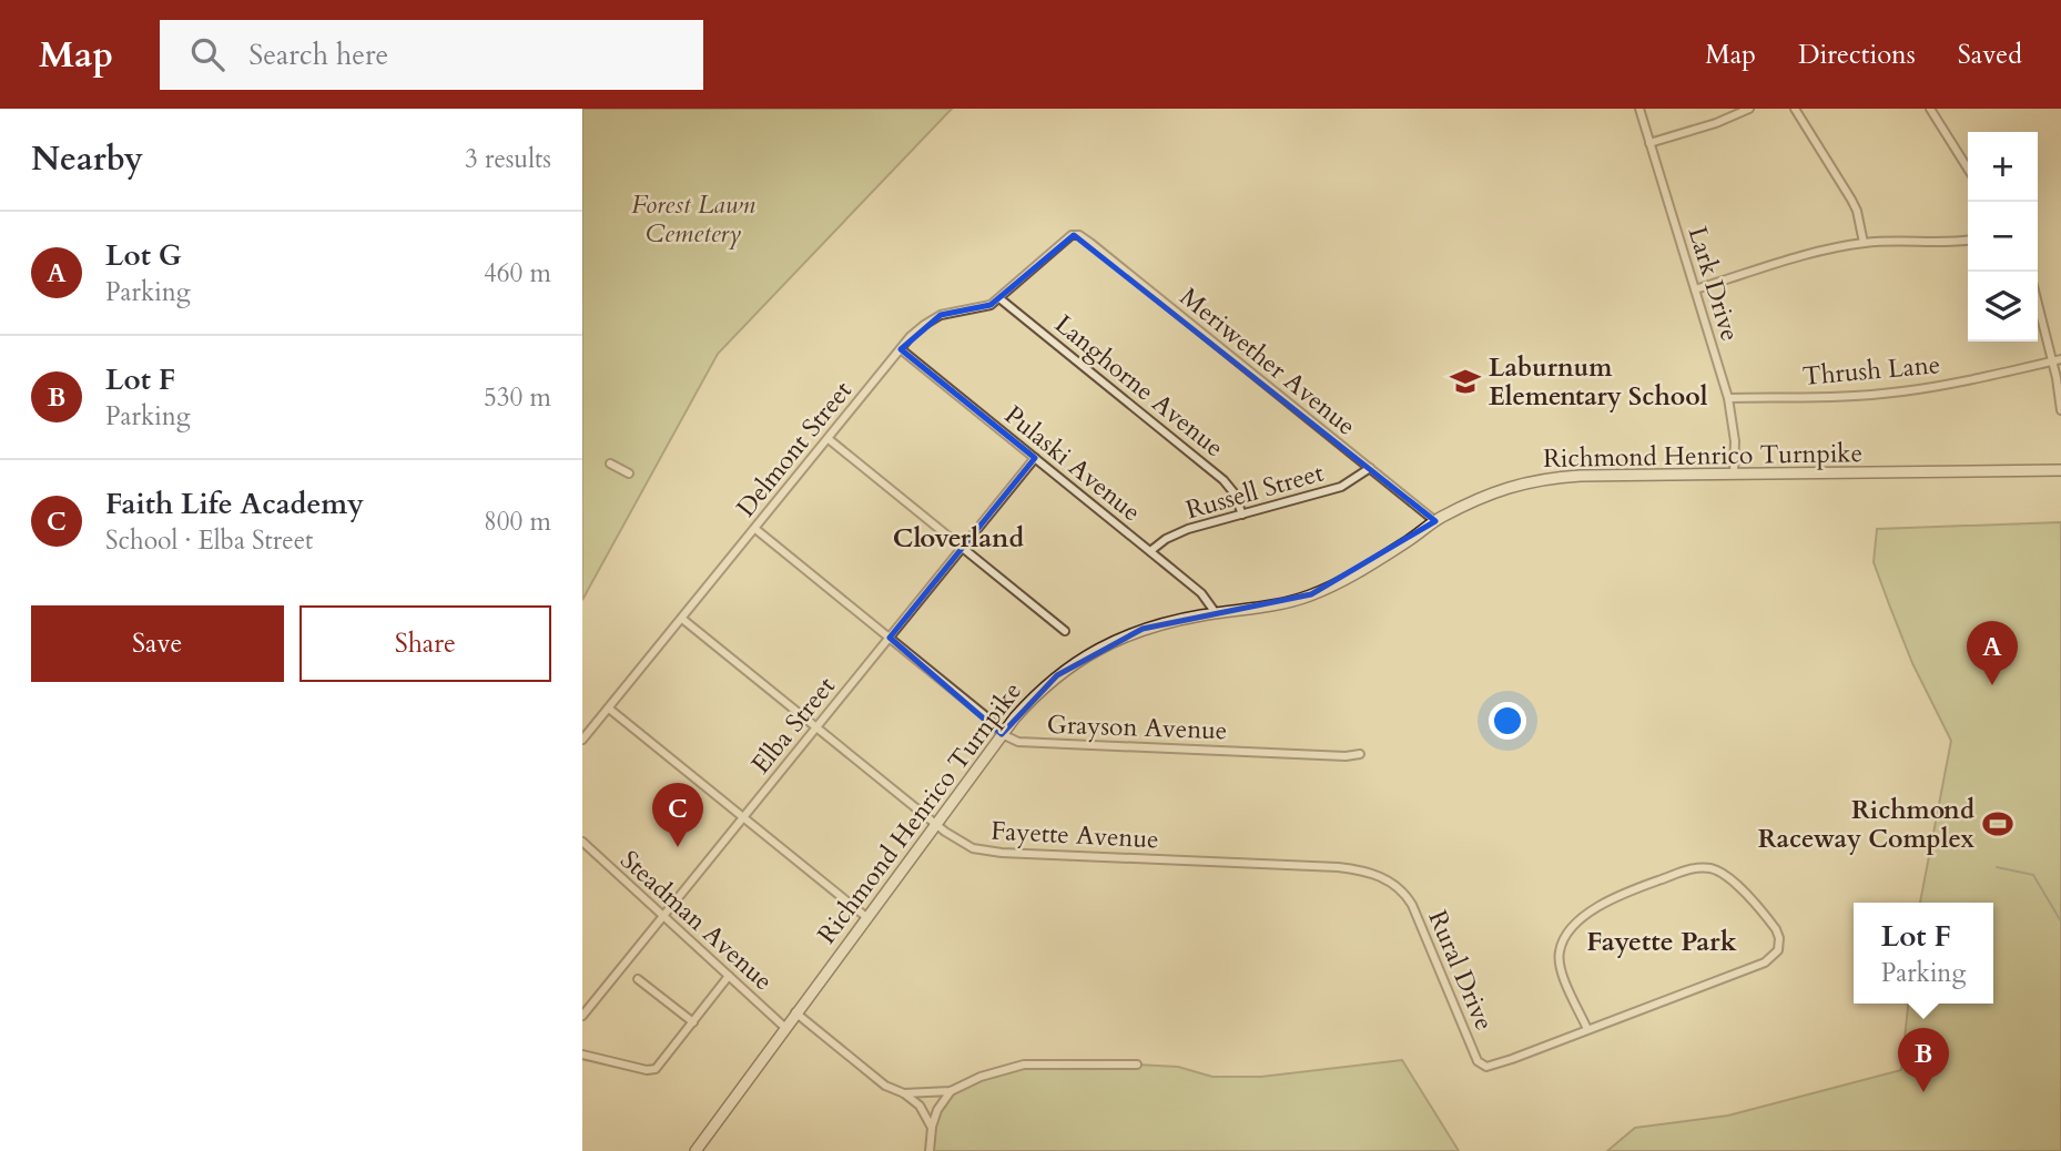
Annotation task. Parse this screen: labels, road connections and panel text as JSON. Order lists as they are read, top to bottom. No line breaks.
{"streets":{"main road":["Richmond Henrico Turnpike"],"street":["Lark Drive","Meriwether Avenue","Thrush Lane","Langhorne Avenue","Delmont Street","Pulaski Avenue","Russell Street","Elba Street","Grayson Avenue","Fayette Avenue","Steadman Avenue","Rural Drive"]},"crossings":[["Lark Drive","Thrush Lane"],["Lark Drive","Richmond Henrico Turnpike"],["Meriwether Avenue","Delmont Street"],["Meriwether Avenue","Richmond Henrico Turnpike"],["Meriwether Avenue","Russell Street"],["Langhorne Avenue","Delmont Street"],["Langhorne Avenue","Russell Street"],["Delmont Street","Pulaski Avenue"],["Delmont Street","Fayette Avenue"],["Richmond Henrico Turnpike","Pulaski Avenue"],["Richmond Henrico Turnpike","Grayson Avenue"],["Richmond Henrico Turnpike","Fayette Avenue"],["Richmond Henrico Turnpike","Steadman Avenue"],["Pulaski Avenue","Russell Street"],["Pulaski Avenue","Elba Street"],["Elba Street","Fayette Avenue"],["Elba Street","Steadman Avenue"],["Fayette Avenue","Rural Drive"]],"districts":["Cloverland","Fayette Park"],"parks":["Forest Lawn Cemetery"],"places":{"school or university":["Laburnum Elementary School"],"sports":["Richmond Raceway Complex"]},"page":{"header":"Map","search":"Search here","nav":["Map","Directions","Saved"],"heading":["Nearby","3 results"],"map_buttons":["+","−"],"list":[{"mark":"A","name":"Lot G","note":"Parking","value":"460 m"},{"mark":"B","name":"Lot F","note":"Parking","value":"530 m"},{"mark":"C","name":"Faith Life Academy","note":"School · Elba Street","value":"800 m"}],"buttons":["Save","Share"],"pins":["A","C","B"],"popup":["Lot F","Parking"]}}
